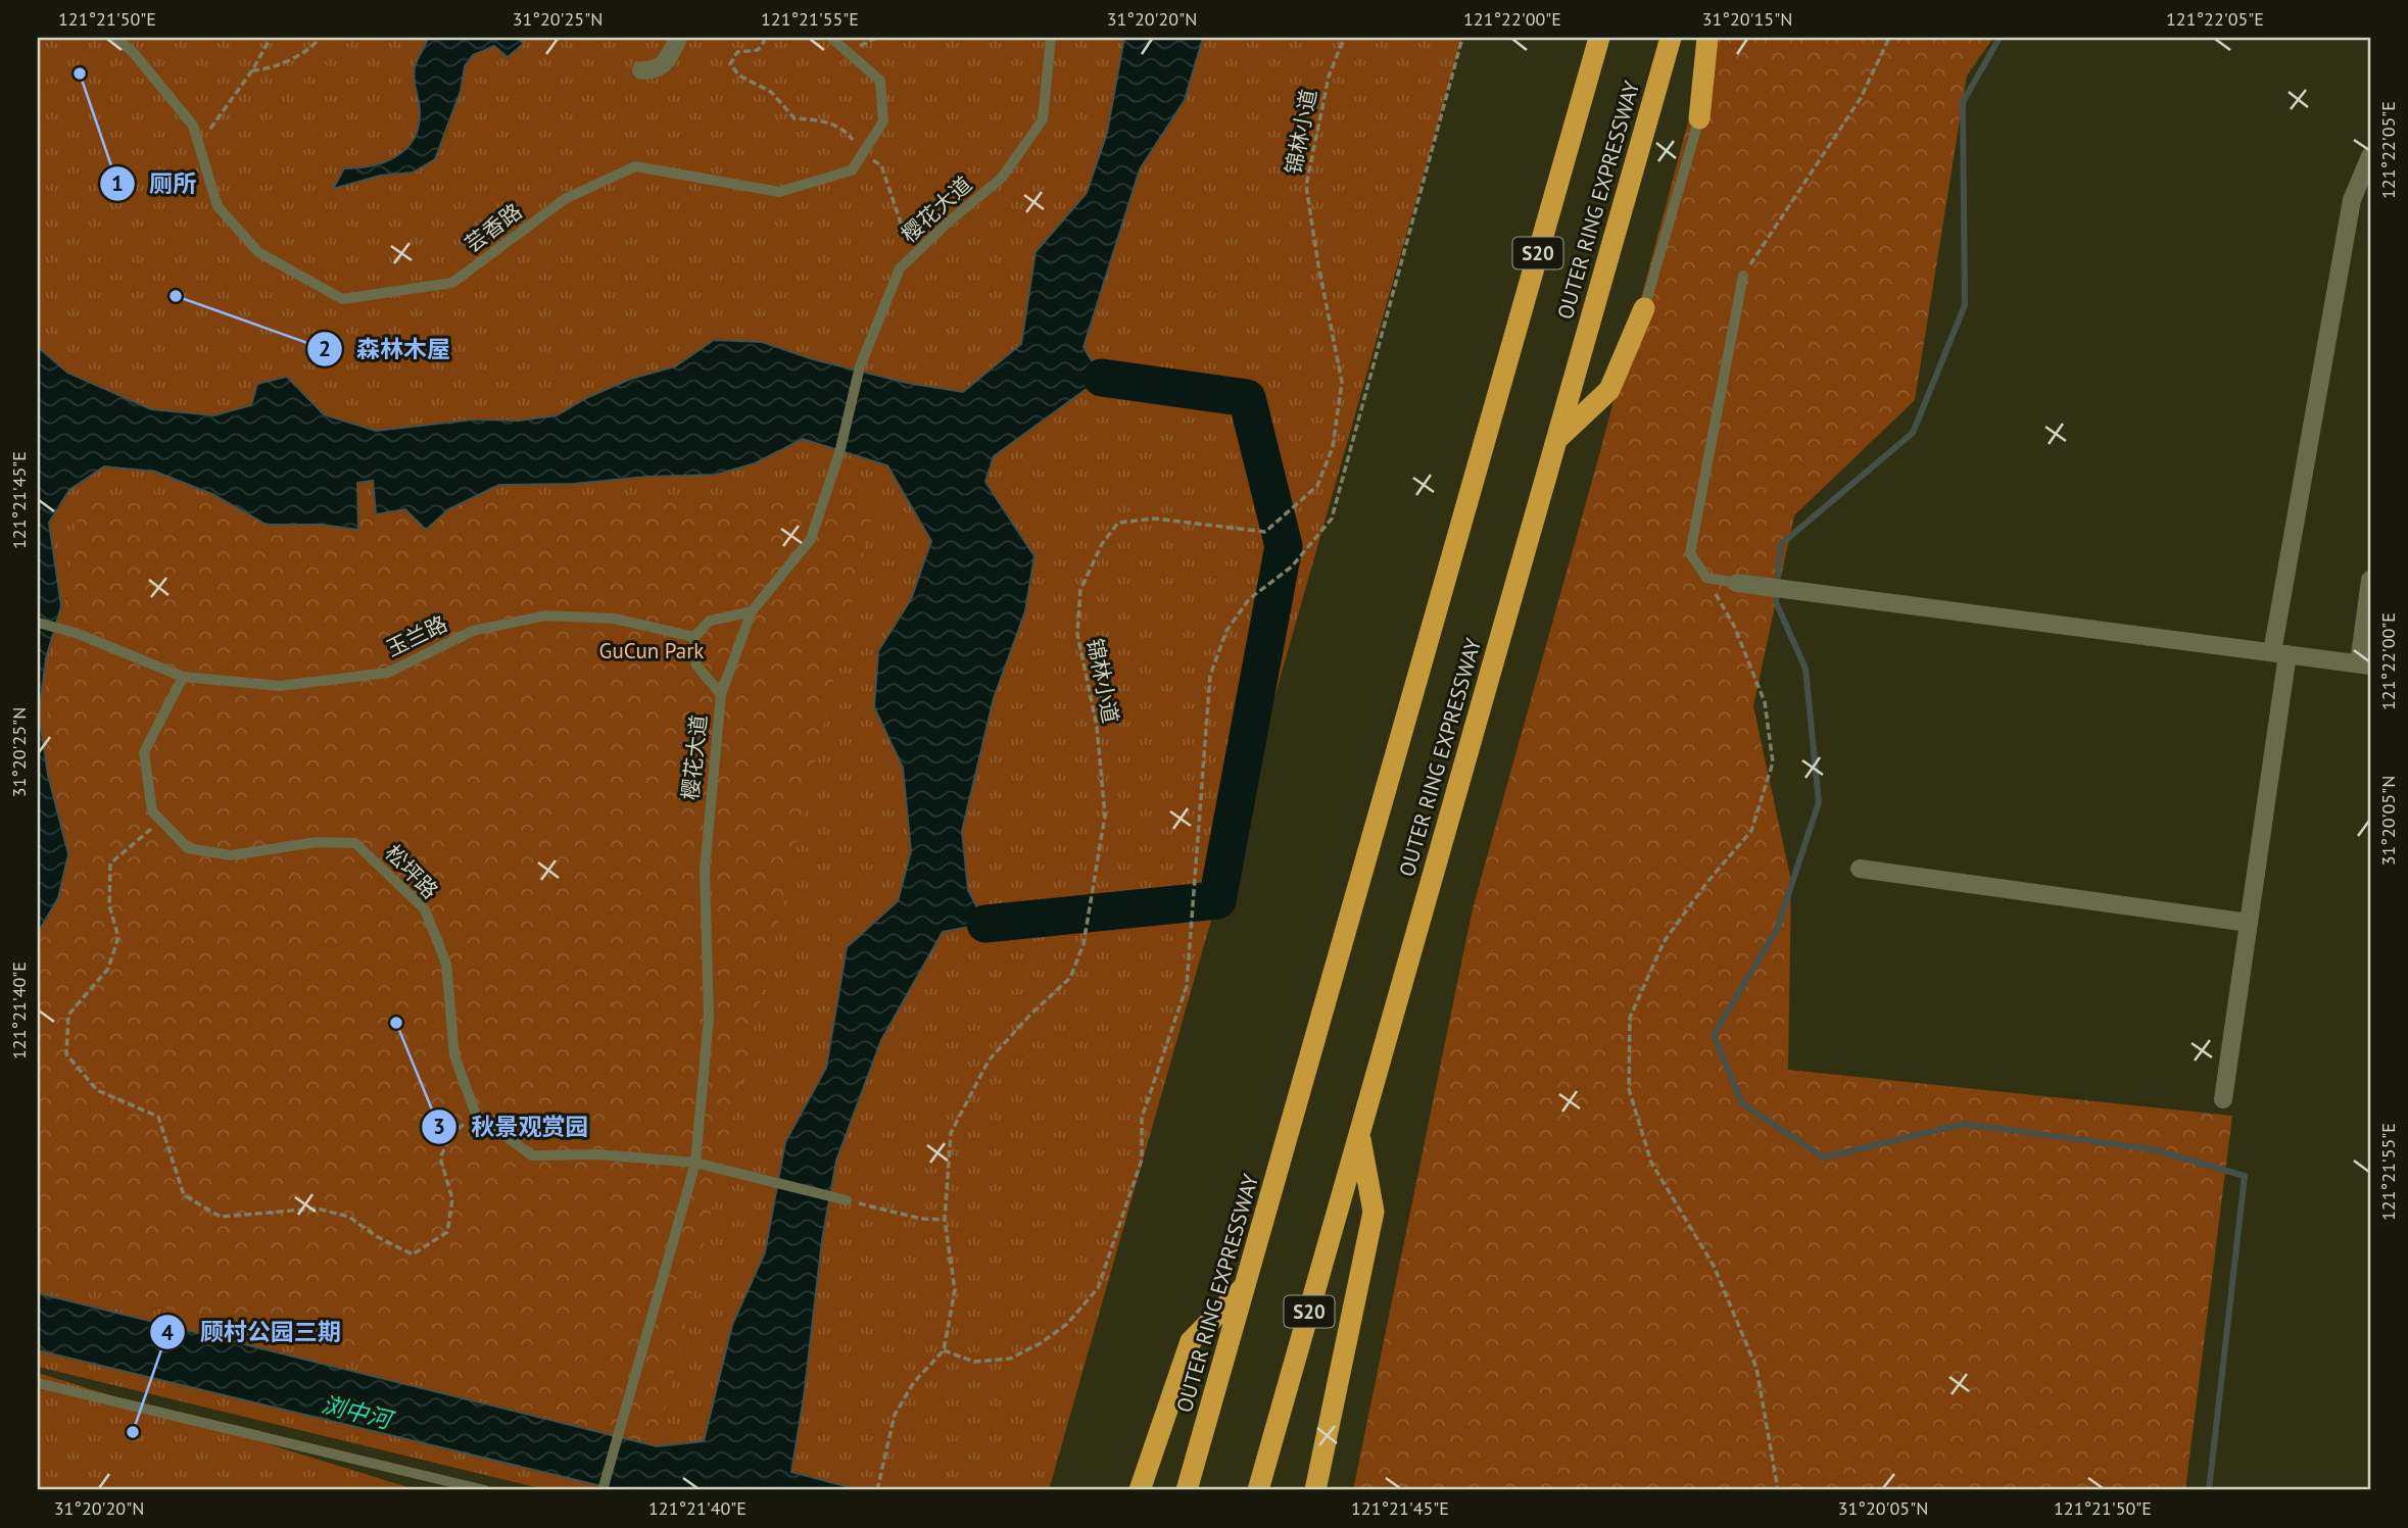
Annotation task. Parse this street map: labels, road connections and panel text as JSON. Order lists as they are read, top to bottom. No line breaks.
{"streets":{"highway":["OUTER RING EXPRESSWAY","S20"],"lane":["樱花大道","芸香路","玉兰路","松坪路"],"path":["锦林小道"]},"crossings":[["樱花大道","玉兰路"],["玉兰路","松坪路"]],"water":["浏中河"],"parks":["GuCun Park"],"places":["厕所","森林木屋","秋景观赏园","顾村公园三期"],"coordinates":["121°21'50\"E","31°20'25\"N","121°21'55\"E","31°20'20\"N","121°22'00\"E","31°20'15\"N","121°22'05\"E","121°21'45\"E","31°20'05\"N","121°21'40\"E"]}
